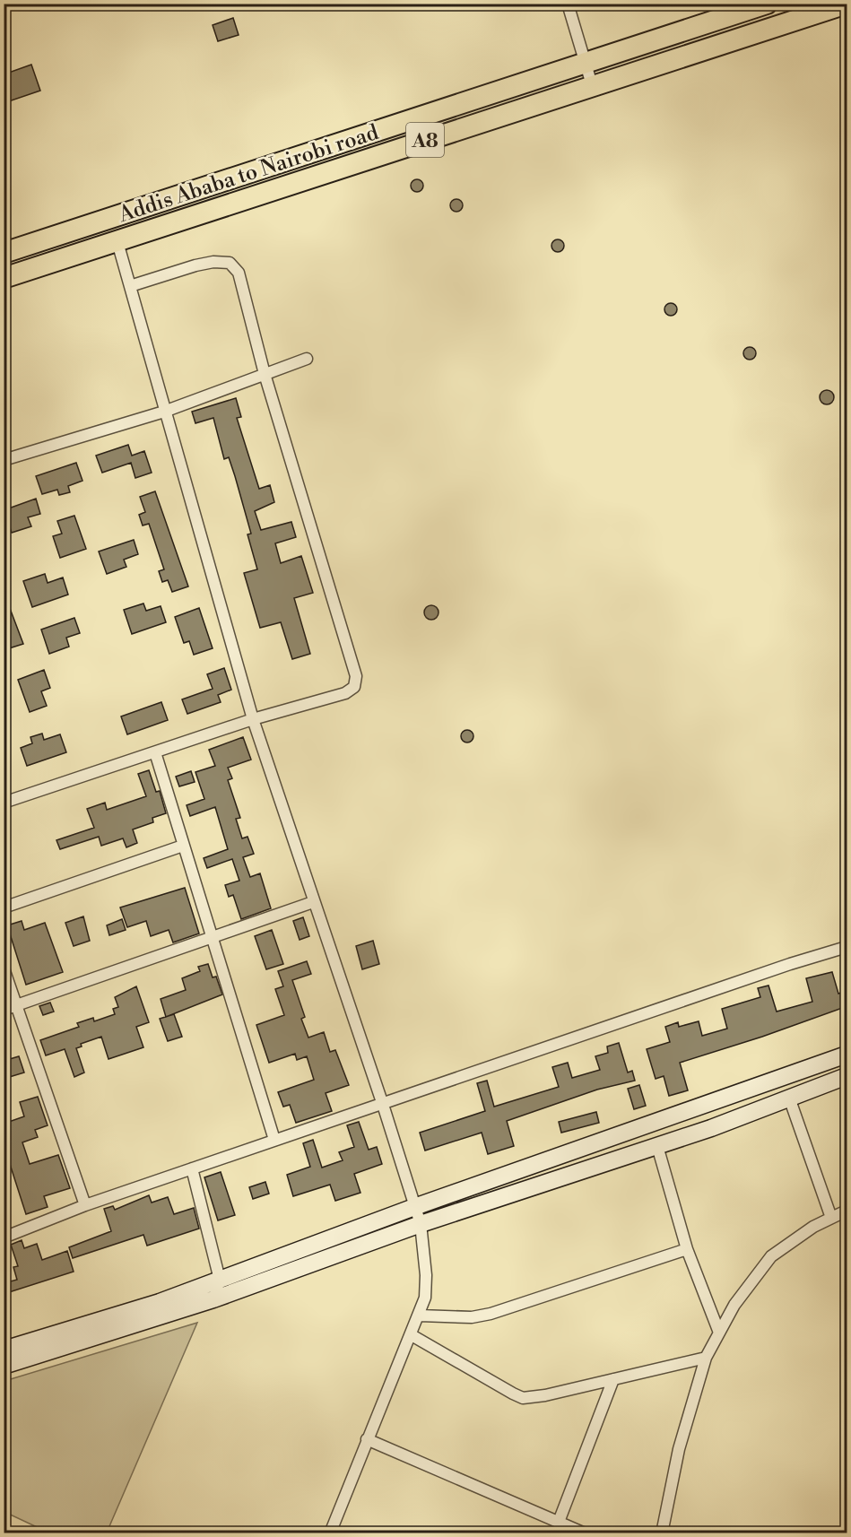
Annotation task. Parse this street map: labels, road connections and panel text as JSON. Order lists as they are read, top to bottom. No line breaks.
{"streets":{"highway":["A8","Addis Ababa to Nairobi road"]}}
